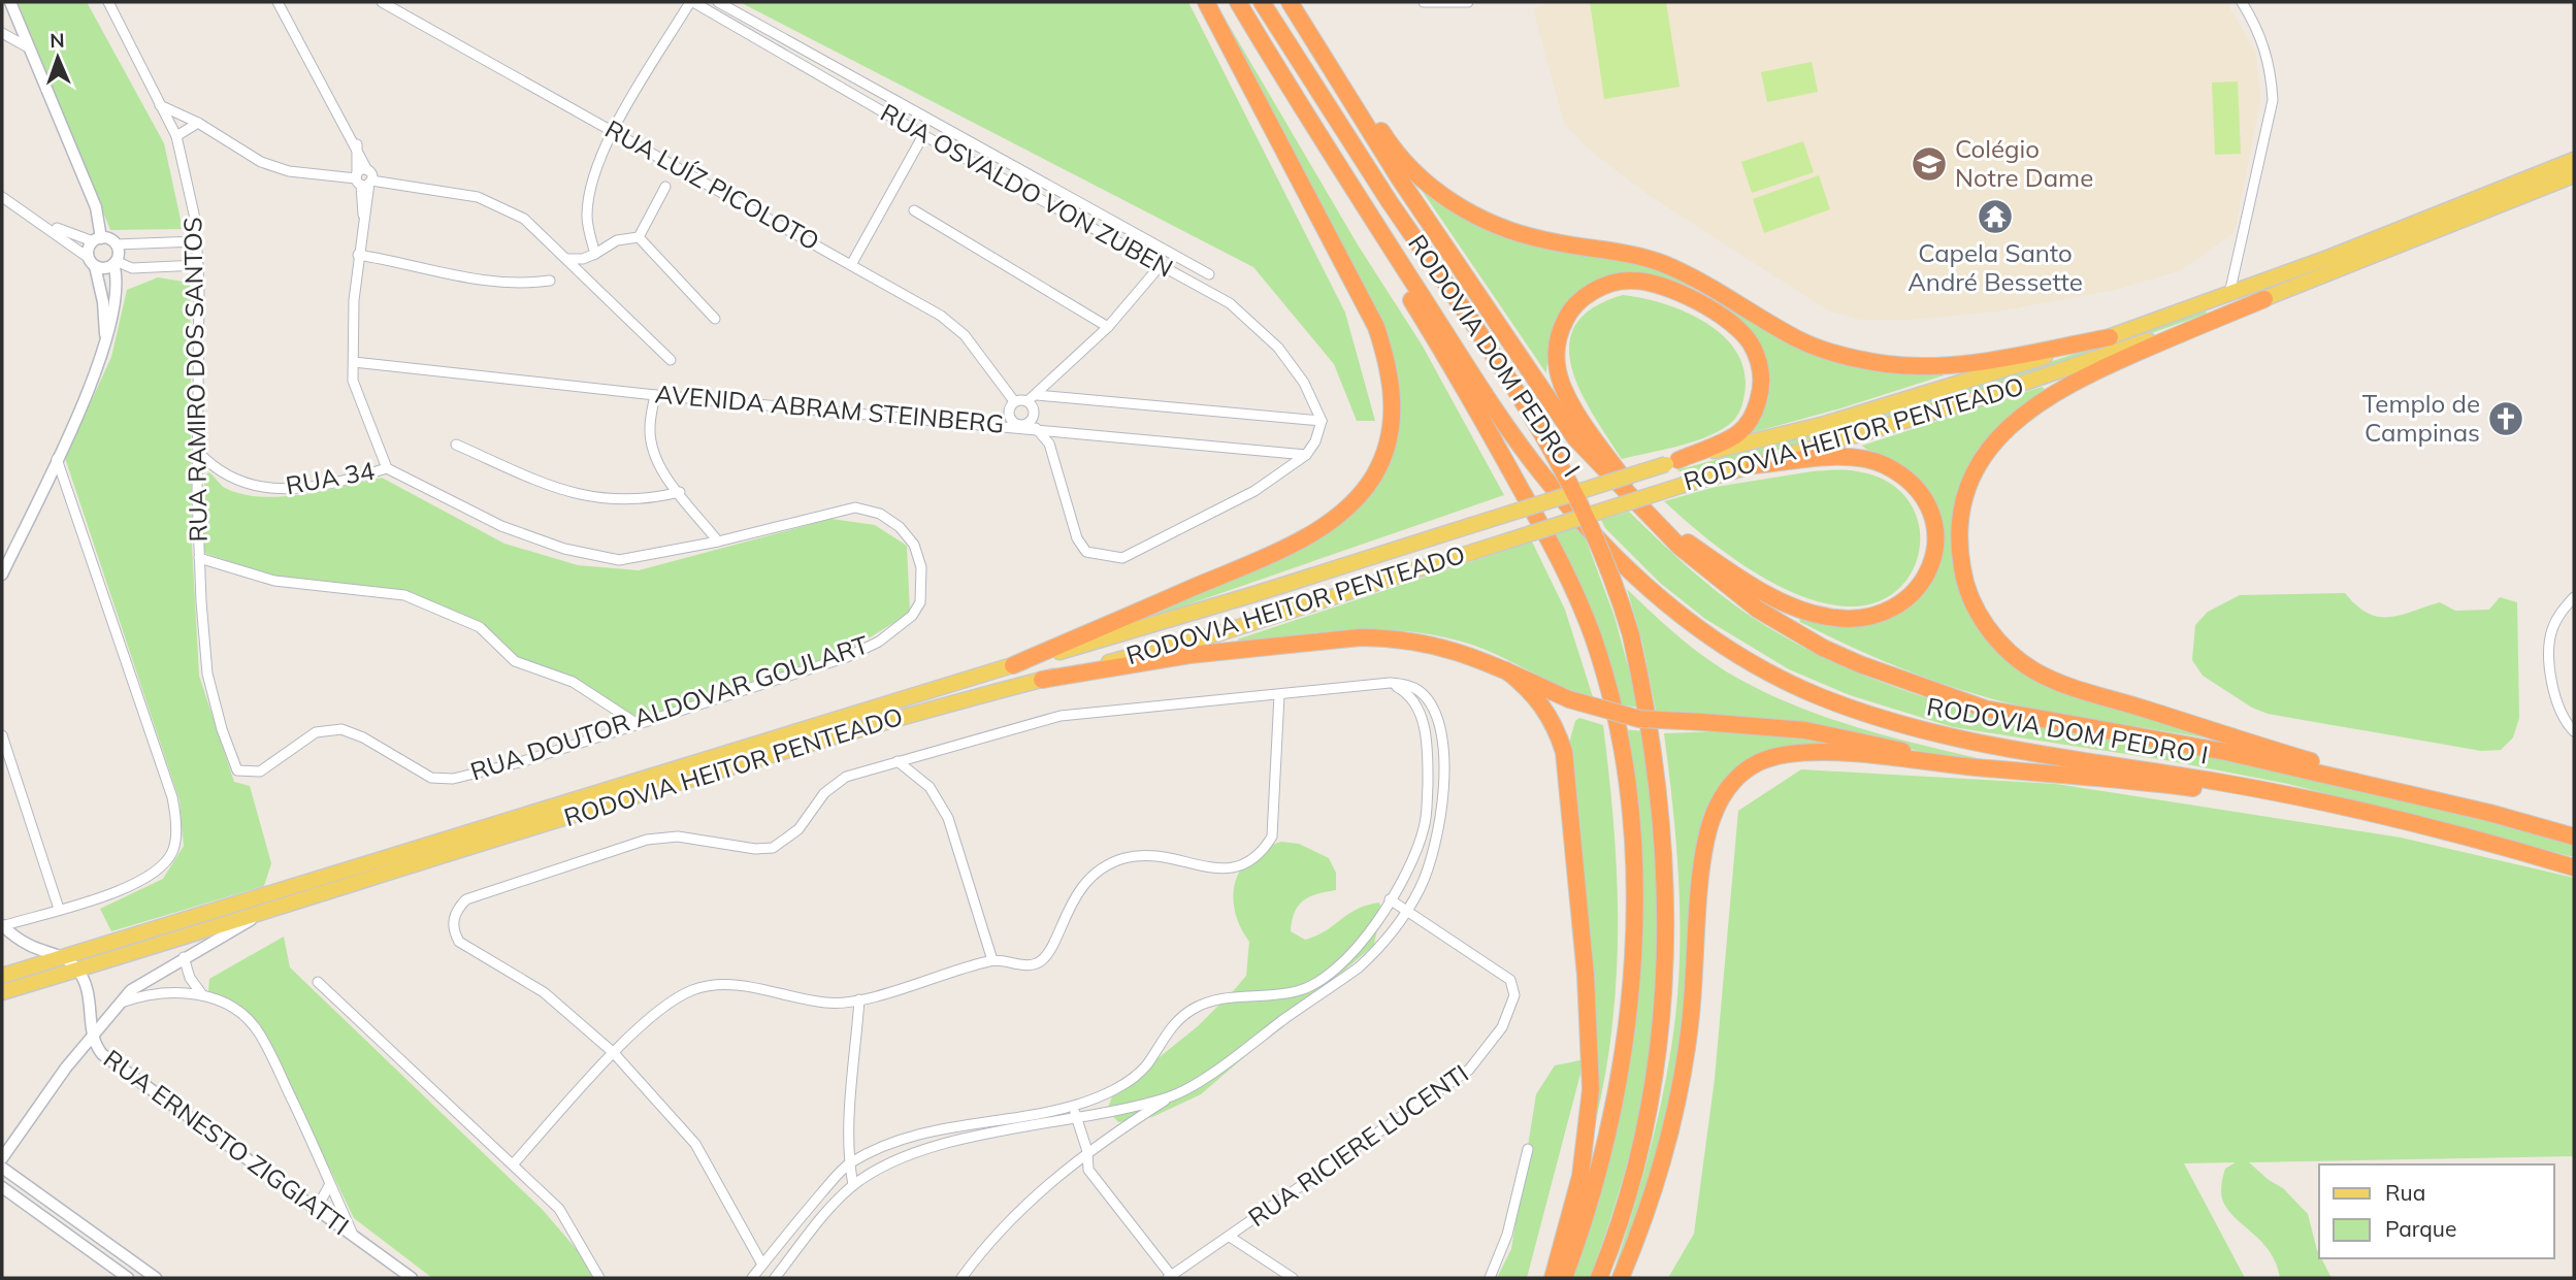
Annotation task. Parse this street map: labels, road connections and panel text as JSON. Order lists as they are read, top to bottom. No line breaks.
{"streets":{"highway":["RODOVIA DOM PEDRO I"],"main road":["RODOVIA HEITOR PENTEADO"],"street":["RUA LUÍZ PICOLOTO","RUA OSVALDO VON ZUBEN","RUA RAMIRO DOS SANTOS","AVENIDA ABRAM STEINBERG","RUA 34","RUA DOUTOR ALDOVAR GOULART","RUA ERNESTO ZIGGIATTI","RUA RICIERE LUCENTI"]},"crossings":[["RUA LUÍZ PICOLOTO","AVENIDA ABRAM STEINBERG"],["RUA RAMIRO DOS SANTOS","RUA 34"],["RUA RAMIRO DOS SANTOS","RUA DOUTOR ALDOVAR GOULART"],["RODOVIA HEITOR PENTEADO","RUA ERNESTO ZIGGIATTI"],["RUA 34","RUA DOUTOR ALDOVAR GOULART"]],"places":{"school or university":["Colégio Notre Dame"],"temple":["Capela Santo André Bessette"],"church":["Templo de Campinas"]},"legend":["Rua","Parque"],"north":"top"}
